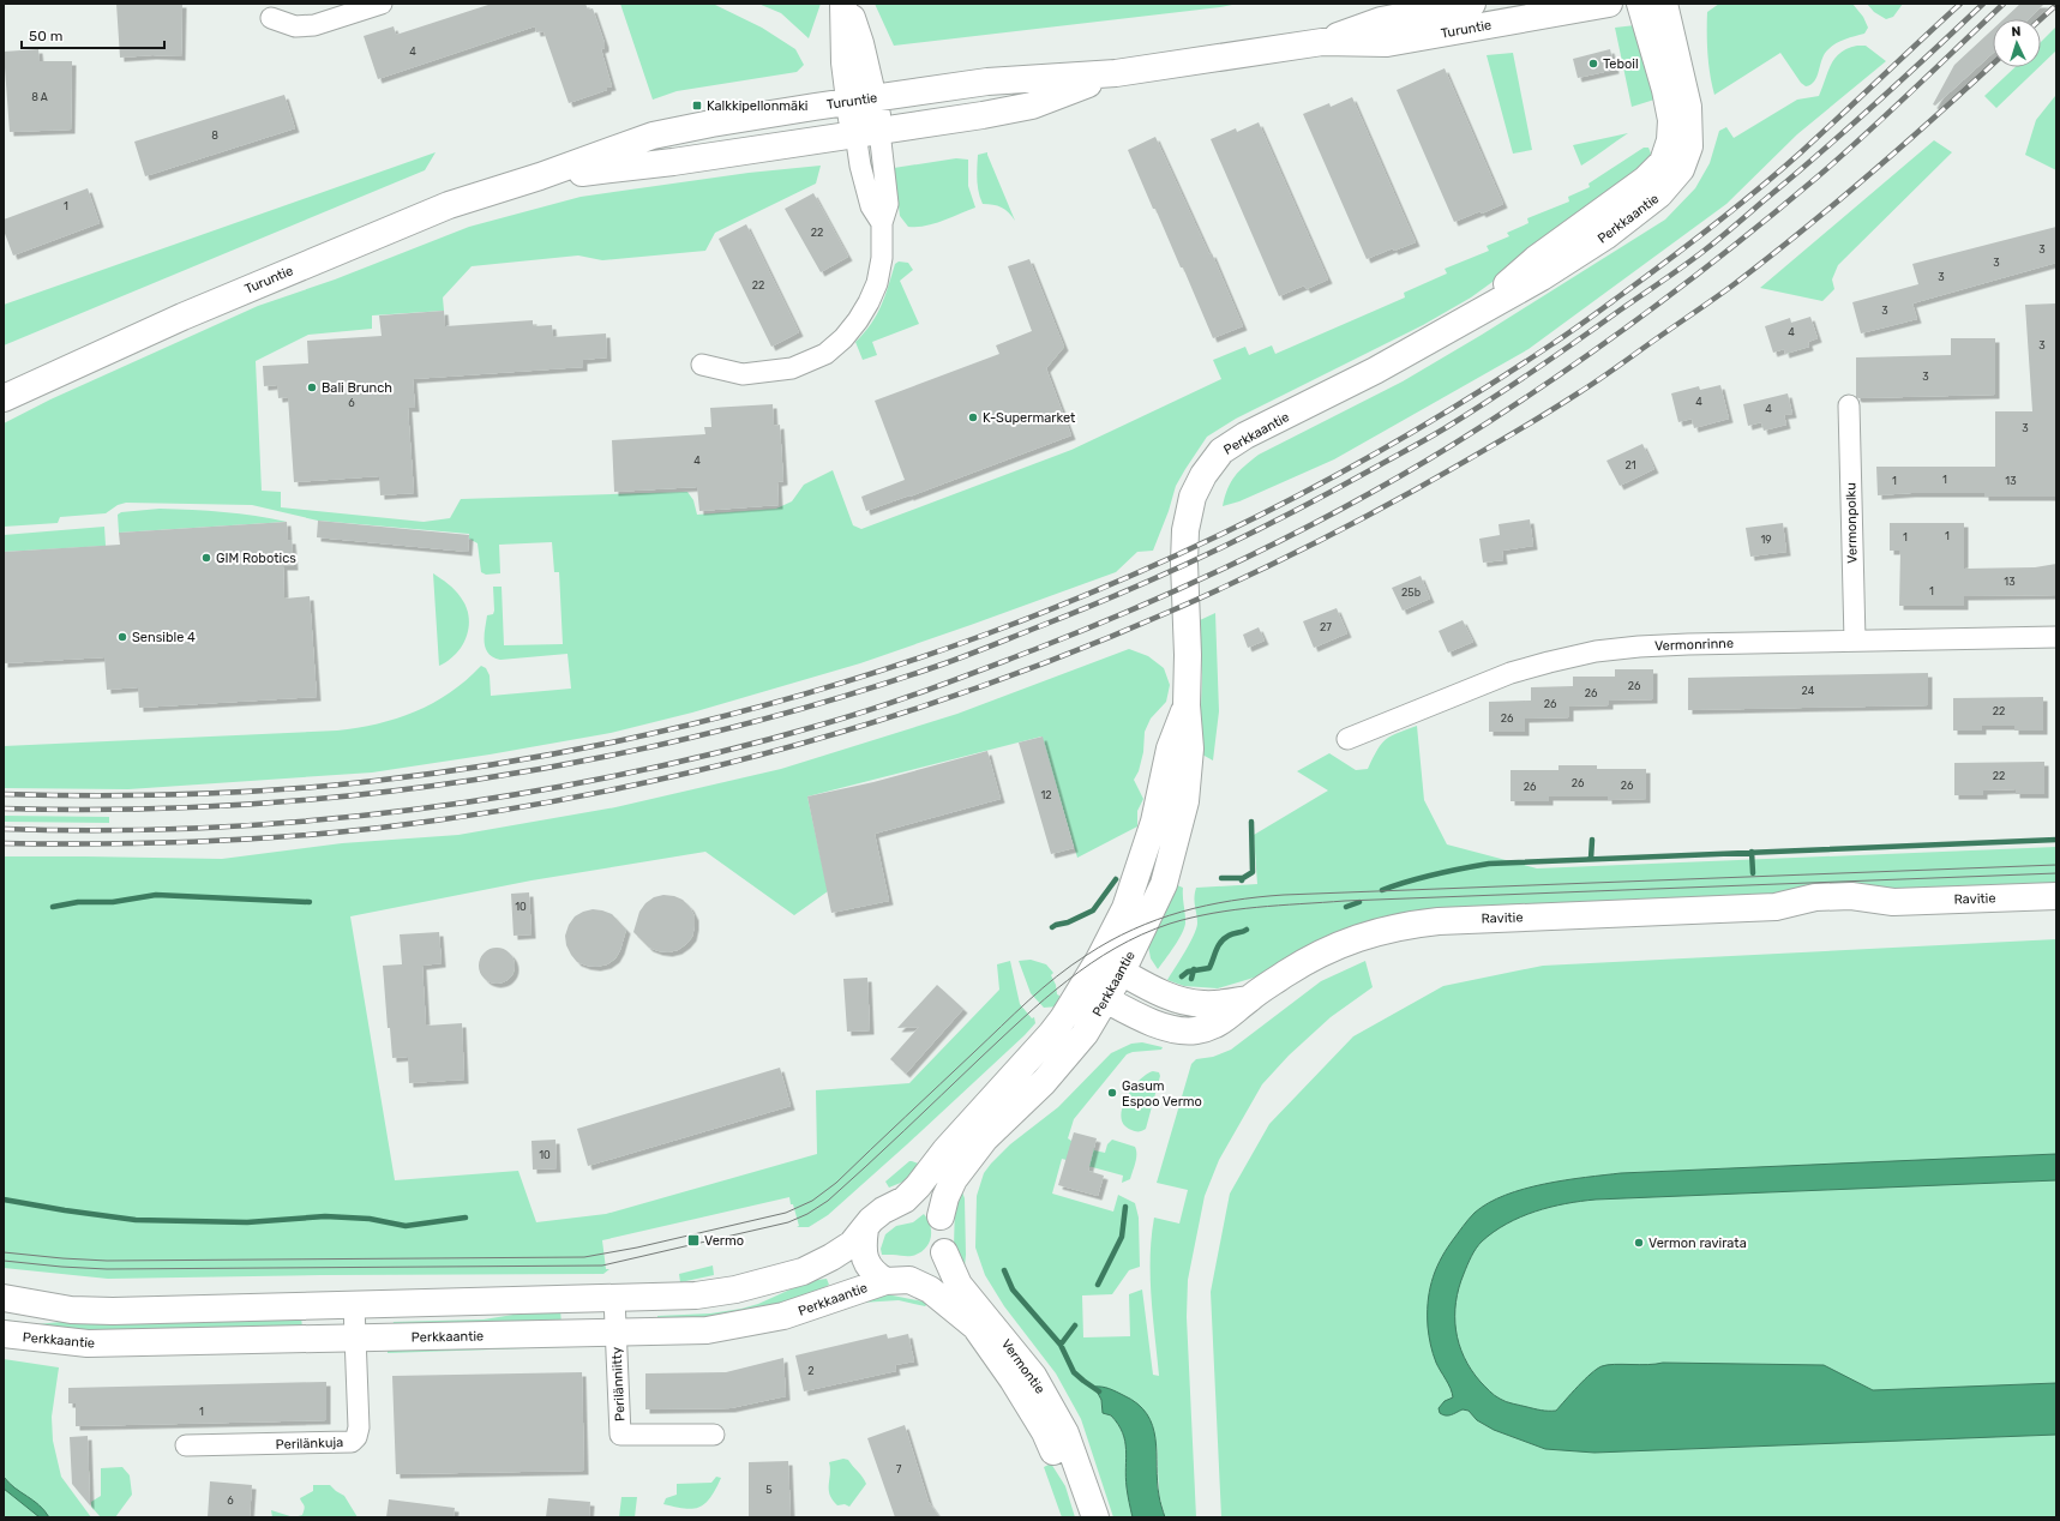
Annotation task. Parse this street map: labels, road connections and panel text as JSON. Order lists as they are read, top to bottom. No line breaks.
{"streets":{"main road":["Turuntie","Perkkaantie","Ravitie","Vermontie"],"street":["Vermonpolku","Vermonrinne","Perilänniitty","Perilänkuja"]},"crossings":[["Perkkaantie","Ravitie"],["Perkkaantie","Vermontie"],["Perkkaantie","Perilänniitty"],["Perkkaantie","Perilänkuja"],["Vermonpolku","Vermonrinne"]],"places":{"other":["Teboil","Bali Brunch","K-Supermarket","GIM Robotics","Sensible 4","Gasum Espoo Vermo","Vermon ravirata"],"transit":["Kalkkipellonmäki","Vermo"]},"house_numbers":["4","8 A","8","1","22","3","3","3","22","3","4","3","3","4","6","4","3","4","21","1","1","13","1","1","19","13","1","25b","27","26","24","26","26","22","26","22","26","26","26","12","10","10","2","1","7","5","6"],"scale_bar":"50 m","north":"top"}
